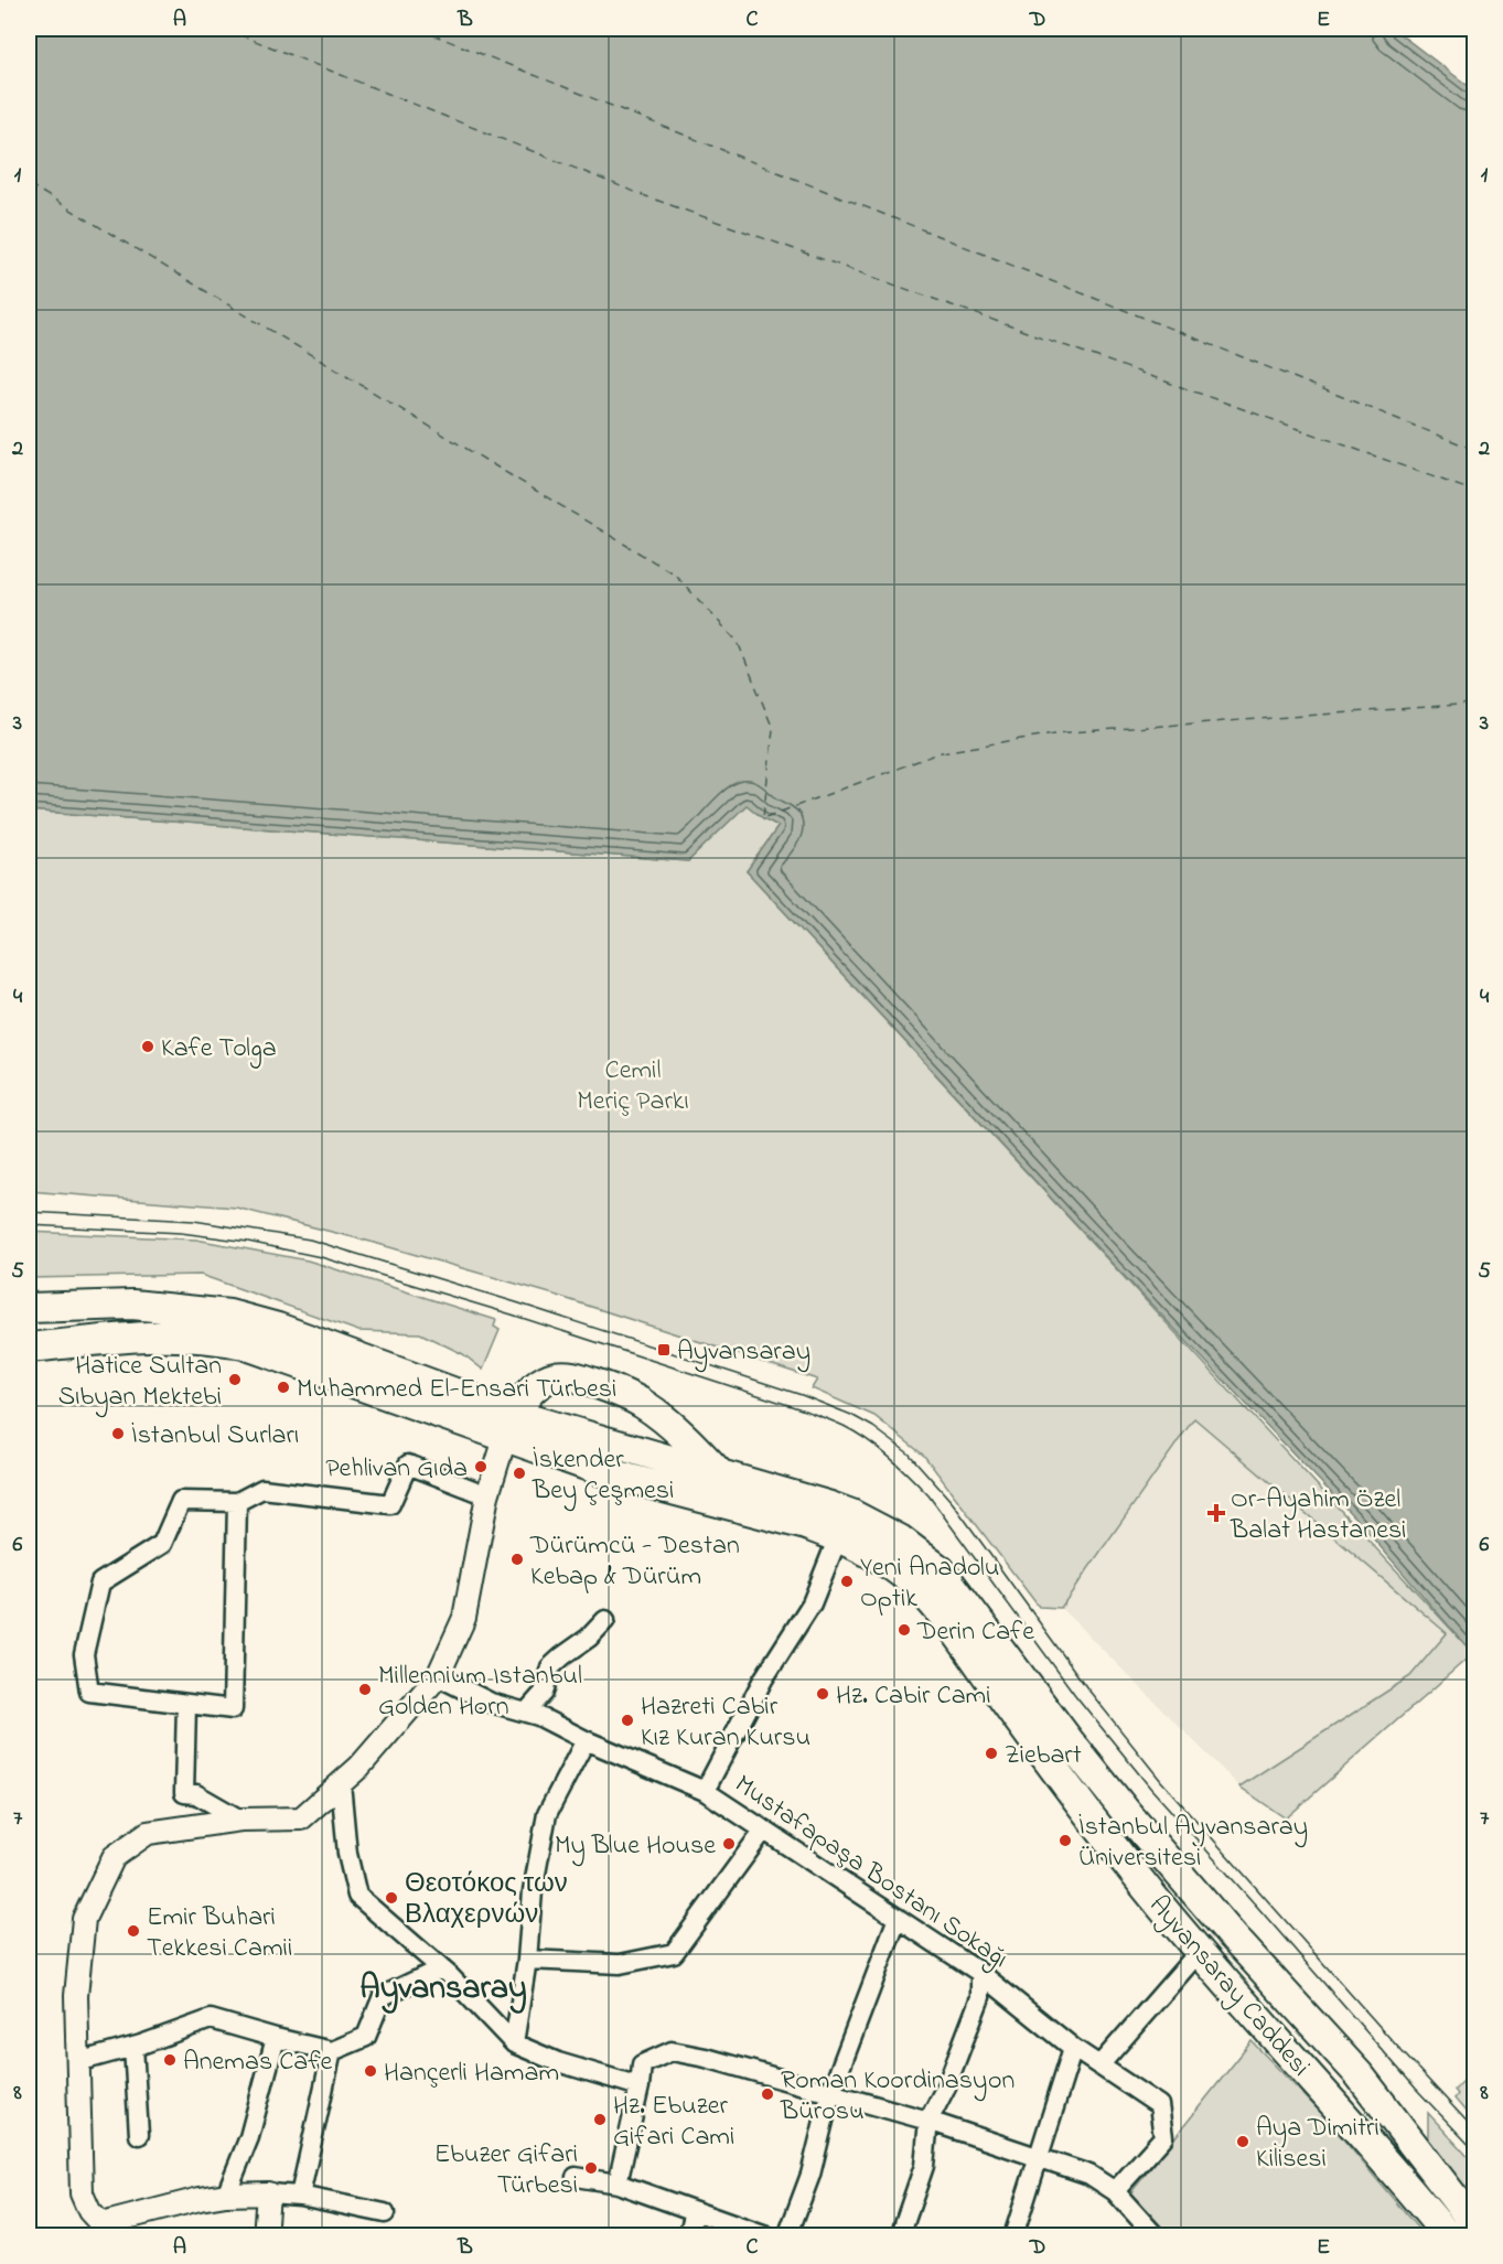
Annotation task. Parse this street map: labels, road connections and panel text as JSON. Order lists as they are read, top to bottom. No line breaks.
{"streets":{"main road":["Ayvansaray Caddesi"],"street":["Mustafapaşa Bostanı Sokağı"]},"districts":["Ayvansaray"],"parks":["Cemil Meriç Parkı"],"places":{"other":["Kafe Tolga","Hatice Sultan Sıbyan Mektebi","Muhammed El-Ensari Türbesi","İstanbul Surları","Pehlivan Gıda","İskender Bey Çeşmesi","Dürümcü - Destan Kebap & Dürüm","Yeni Anadolu Optik","Derin Cafe","Millennium Istanbul Golden Horn","Hz. Cabir Cami","Hazreti Cabir Kız Kuran Kursu","Ziebart","İstanbul Ayvansaray Üniversitesi","My Blue House","Θεοτόκος των Βλαχερνών","Emir Buhari Tekkesi Camii","Anemas Cafe","Hançerli Hamam","Roman Koordinasyon Bürosu","Hz. Ebuzer Gifari Cami","Aya Dimitri Kilisesi","Ebuzer Gifari Türbesi"],"transit":["Ayvansaray"],"health":["Or-Ayahim Özel Balat Hastanesi"]},"grid":{"columns":["A","B","C","D","E"],"rows":["1","2","3","4","5","6","7","8"]}}
